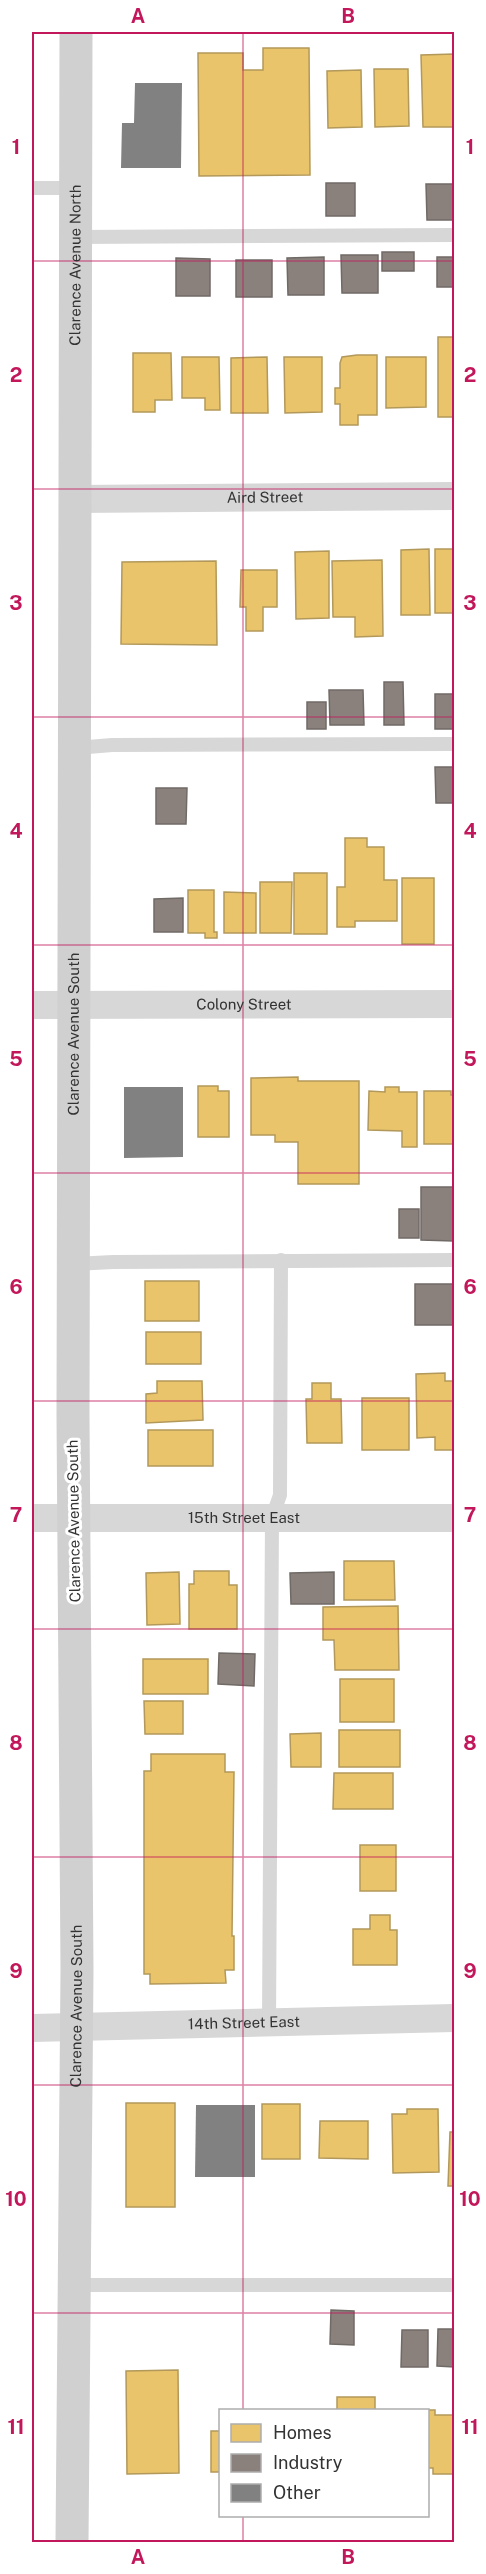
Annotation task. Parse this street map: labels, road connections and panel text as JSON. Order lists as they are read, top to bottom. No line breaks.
{"streets":{"main road":["Clarence Avenue North","Clarence Avenue South"],"street":["Aird Street","Colony Street","15th Street East","14th Street East"]},"crossings":[["Clarence Avenue North","Aird Street"],["Clarence Avenue North","Clarence Avenue South"],["Aird Street","Clarence Avenue South"],["Colony Street","Clarence Avenue South"],["Clarence Avenue South","15th Street East"],["Clarence Avenue South","14th Street East"]],"legend":["Homes","Industry","Other"],"grid":{"columns":["A","B"],"rows":["1","2","3","4","5","6","7","8","9","10","11"]}}
